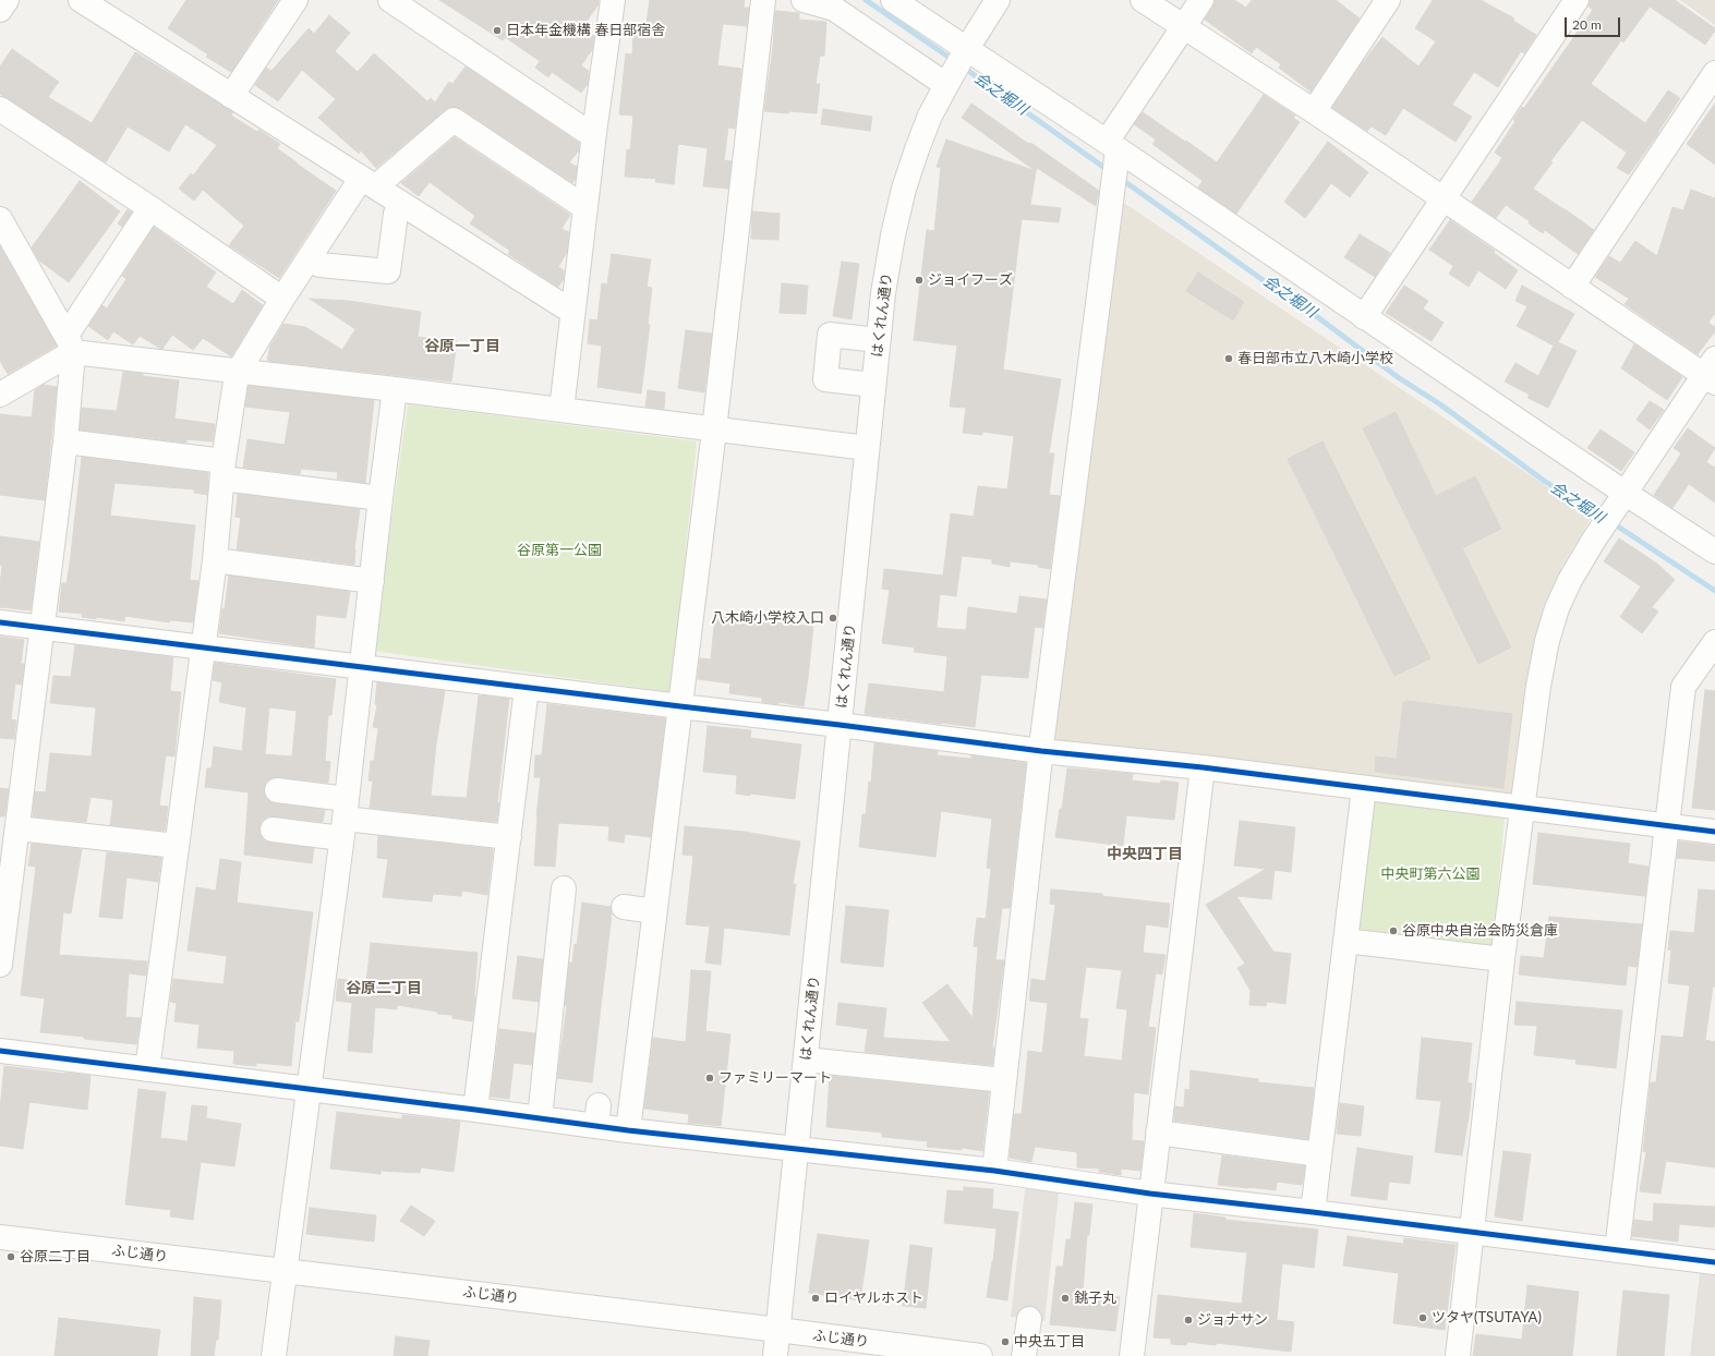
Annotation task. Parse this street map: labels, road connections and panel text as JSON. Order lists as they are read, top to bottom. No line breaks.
{"streets":{"street":["はくれん通り","ふじ通り"]},"crossings":[["はくれん通り","ふじ通り"]],"districts":["谷原一丁目","中央四丁目","谷原二丁目"],"water":["会之堀川"],"parks":["谷原第一公園","中央町第六公園"],"places":["日本年金機構 春日部宿舎","ジョイフーズ","春日部市立八木崎小学校","八木崎小学校入口","谷原中央自治会防災倉庫","ファミリーマート","谷原二丁目","ロイヤルホスト","銚子丸","ツタヤ(TSUTAYA)","ジョナサン","中央五丁目"],"scale_bar":"20 m"}
